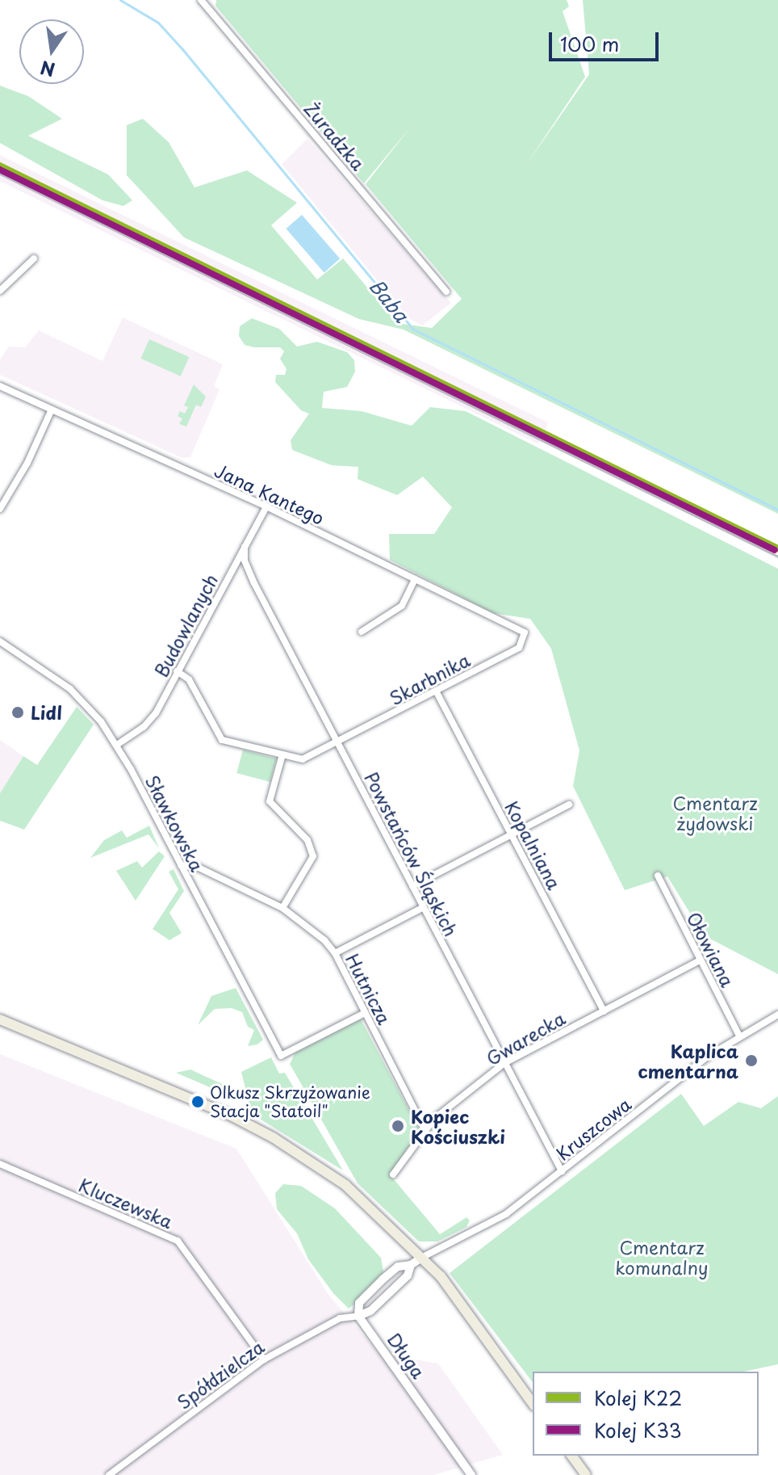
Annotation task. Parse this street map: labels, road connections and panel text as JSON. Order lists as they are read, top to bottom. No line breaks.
{"streets":{"street":["Żuradzka","Jana Kantego","Budowlanych","Skarbnika","Sławkowska","Kopalniana","Powstańców Śląskich","Ołowiana","Hutnicza","Gwarecka","Kruszcowa","Kluczewska","Długa","Spółdzielcza"]},"crossings":[["Jana Kantego","Budowlanych"],["Jana Kantego","Skarbnika"],["Budowlanych","Skarbnika"],["Budowlanych","Sławkowska"],["Budowlanych","Powstańców Śląskich"],["Skarbnika","Kopalniana"],["Skarbnika","Powstańców Śląskich"],["Sławkowska","Hutnicza"],["Kopalniana","Gwarecka"],["Powstańców Śląskich","Gwarecka"],["Powstańców Śląskich","Kruszcowa"],["Ołowiana","Gwarecka"],["Ołowiana","Kruszcowa"],["Hutnicza","Gwarecka"],["Kluczewska","Spółdzielcza"],["Długa","Spółdzielcza"]],"water":["Baba"],"parks":["Cmentarz żydowski","Cmentarz komunalny"],"places":["Lidl","Kaplica cmentarna","Olkusz Skrzyżowanie Stacja \"Statoil\"","Kopiec Kościuszki"],"lines":["rail line K22","rail line K33"],"legend":["Kolej K22","Kolej K33"],"scale_bar":"100 m","north":"bottom"}
